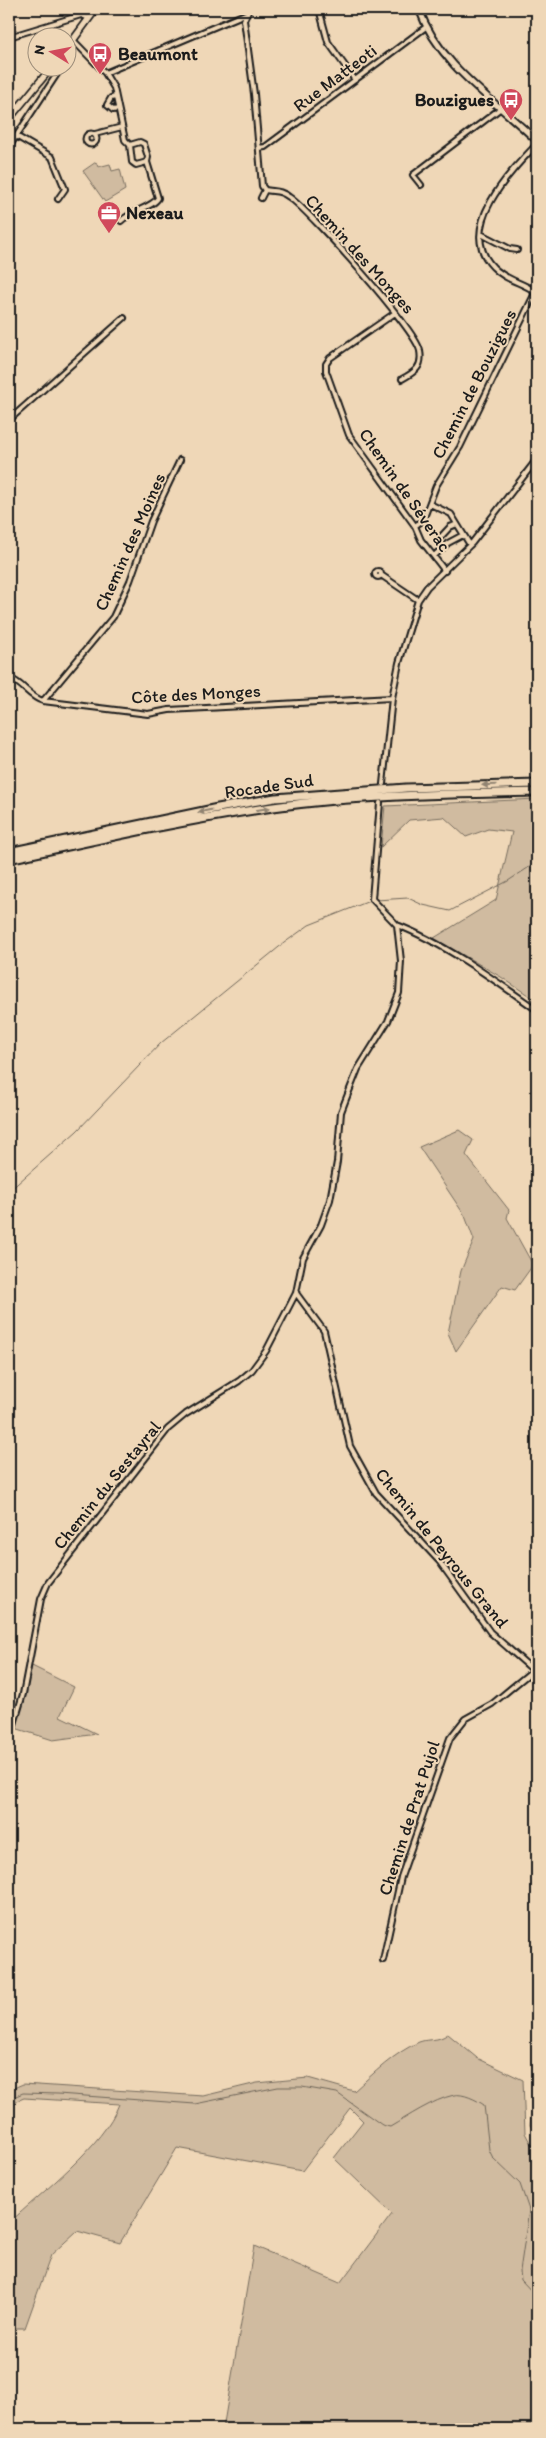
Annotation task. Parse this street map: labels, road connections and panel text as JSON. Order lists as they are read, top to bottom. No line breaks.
{"streets":{"highway":["Rocade Sud"],"street":["Rue Matteoti","Chemin des Monges","Chemin de Bouzigues","Chemin de Séverac","Chemin des Moines","Côte des Monges","Chemin du Sestayral","Chemin de Peyrous Grand","Chemin de Prat Pujol"]},"crossings":[["Chemin des Monges","Chemin de Séverac"],["Chemin de Bouzigues","Chemin de Séverac"],["Chemin des Moines","Côte des Monges"],["Chemin du Sestayral","Chemin de Peyrous Grand"],["Chemin de Peyrous Grand","Chemin de Prat Pujol"]],"places":{"bus stop":["Beaumont","Bouzigues"],"office":["Nexeau"]},"north":"left"}
